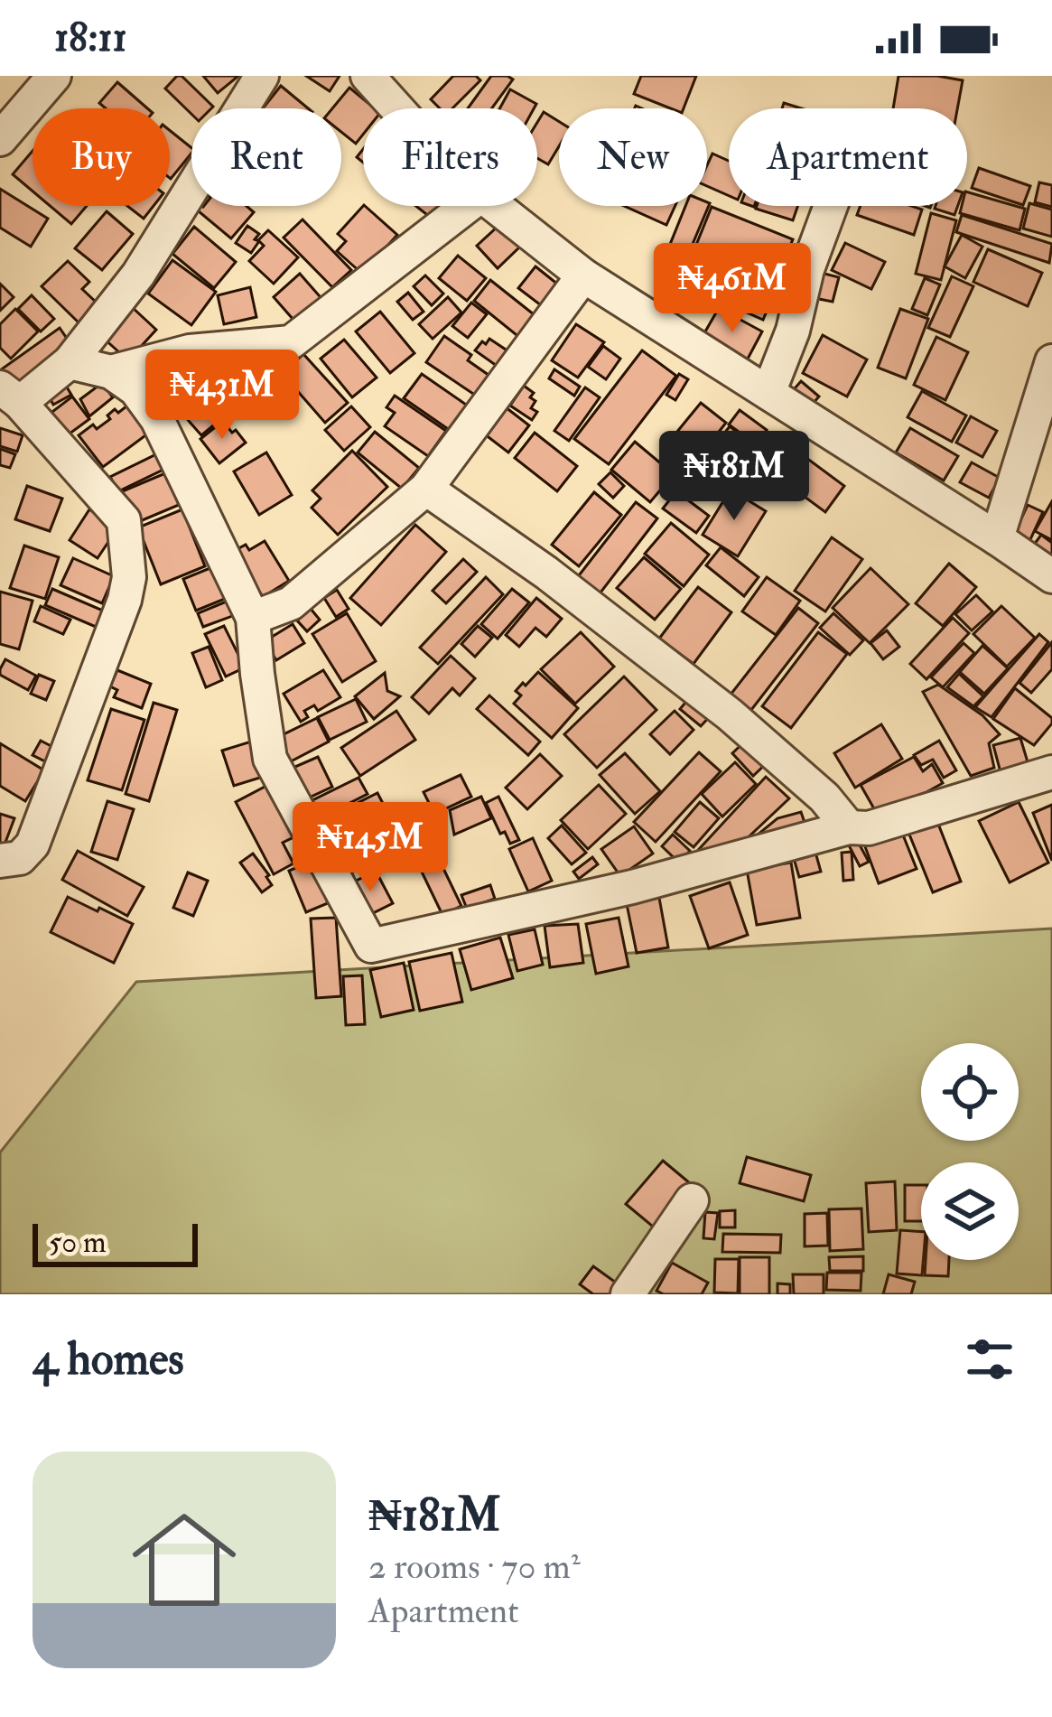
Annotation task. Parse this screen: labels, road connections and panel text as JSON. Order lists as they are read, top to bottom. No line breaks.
{"scale_bar":"50 m","page":{"status":"18:11","chip":["Buy","Rent","Filters","New","Apartment"],"price":["₦461M","₦431M","₦181M","₦145M"],"scale":"50 m","heading":"4 homes","list":[{"name":"₦181M","note":"2 rooms · 70 m² · Apartment"}]}}
